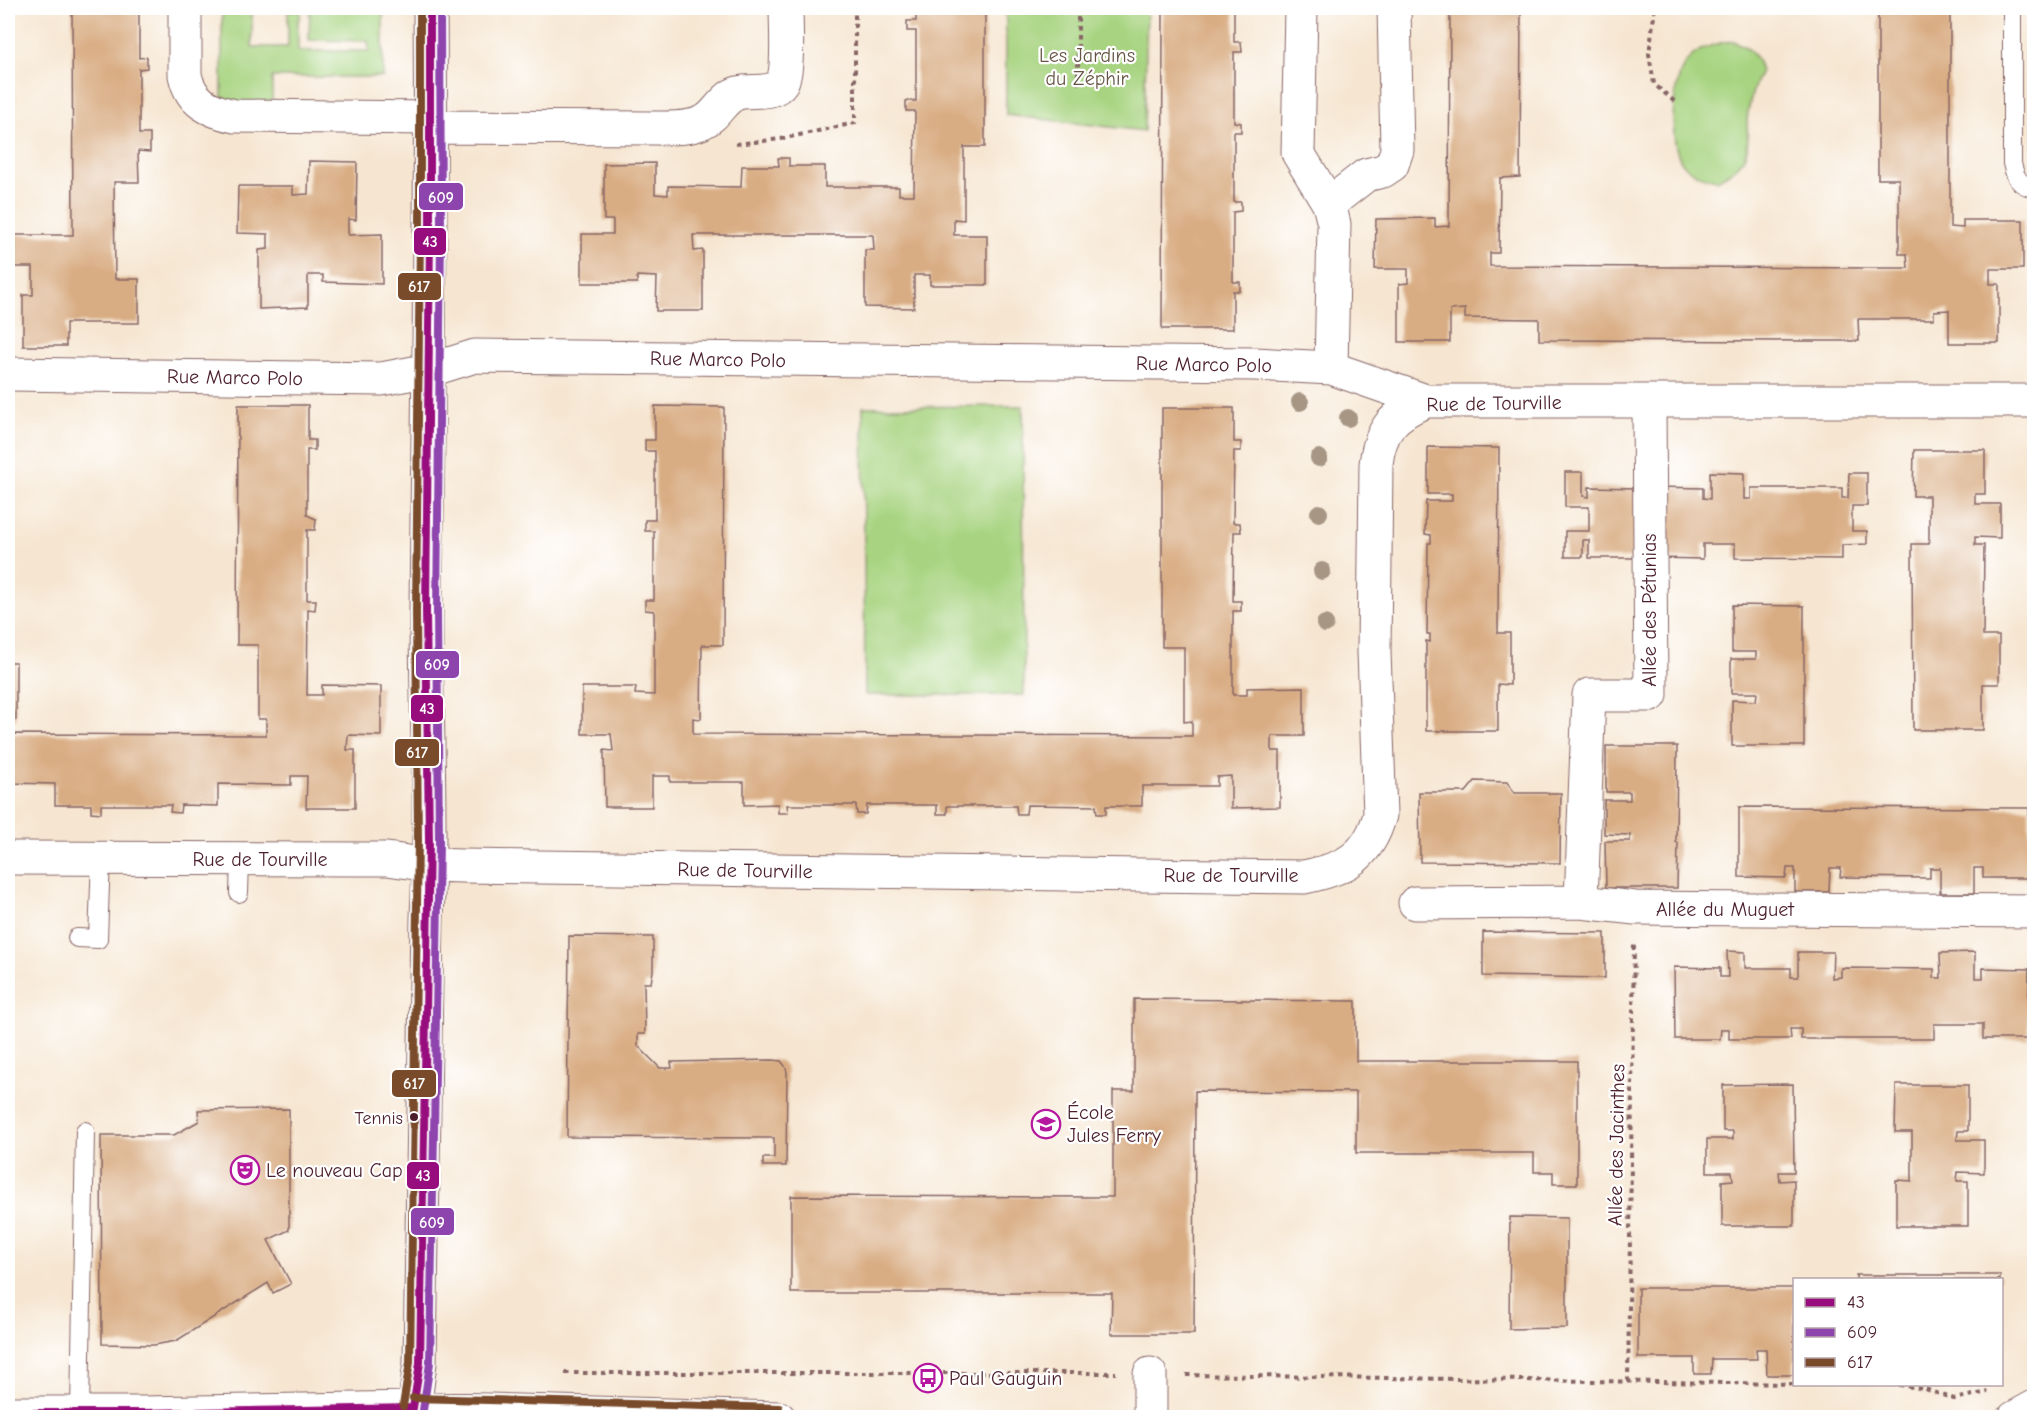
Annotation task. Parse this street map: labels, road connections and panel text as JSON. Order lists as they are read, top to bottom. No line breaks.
{"streets":{"street":["Rue Marco Polo","Rue de Tourville","Allée des Pétunias","Allée du Muguet"],"path":["Allée des Jacinthes"]},"crossings":[["Rue Marco Polo","Rue de Tourville"],["Rue de Tourville","Allée des Pétunias"],["Allée des Pétunias","Allée du Muguet"],["Allée du Muguet","Allée des Jacinthes"]],"parks":["Les Jardins du Zéphir"],"places":{"other":["Tennis"],"school or university":["École Jules Ferry"],"theatre":["Le nouveau Cap"],"bus stop":["Paul Gauguin"]},"lines":["transit line 43","transit line 609","transit line 617"],"legend":["43","609","617"]}
